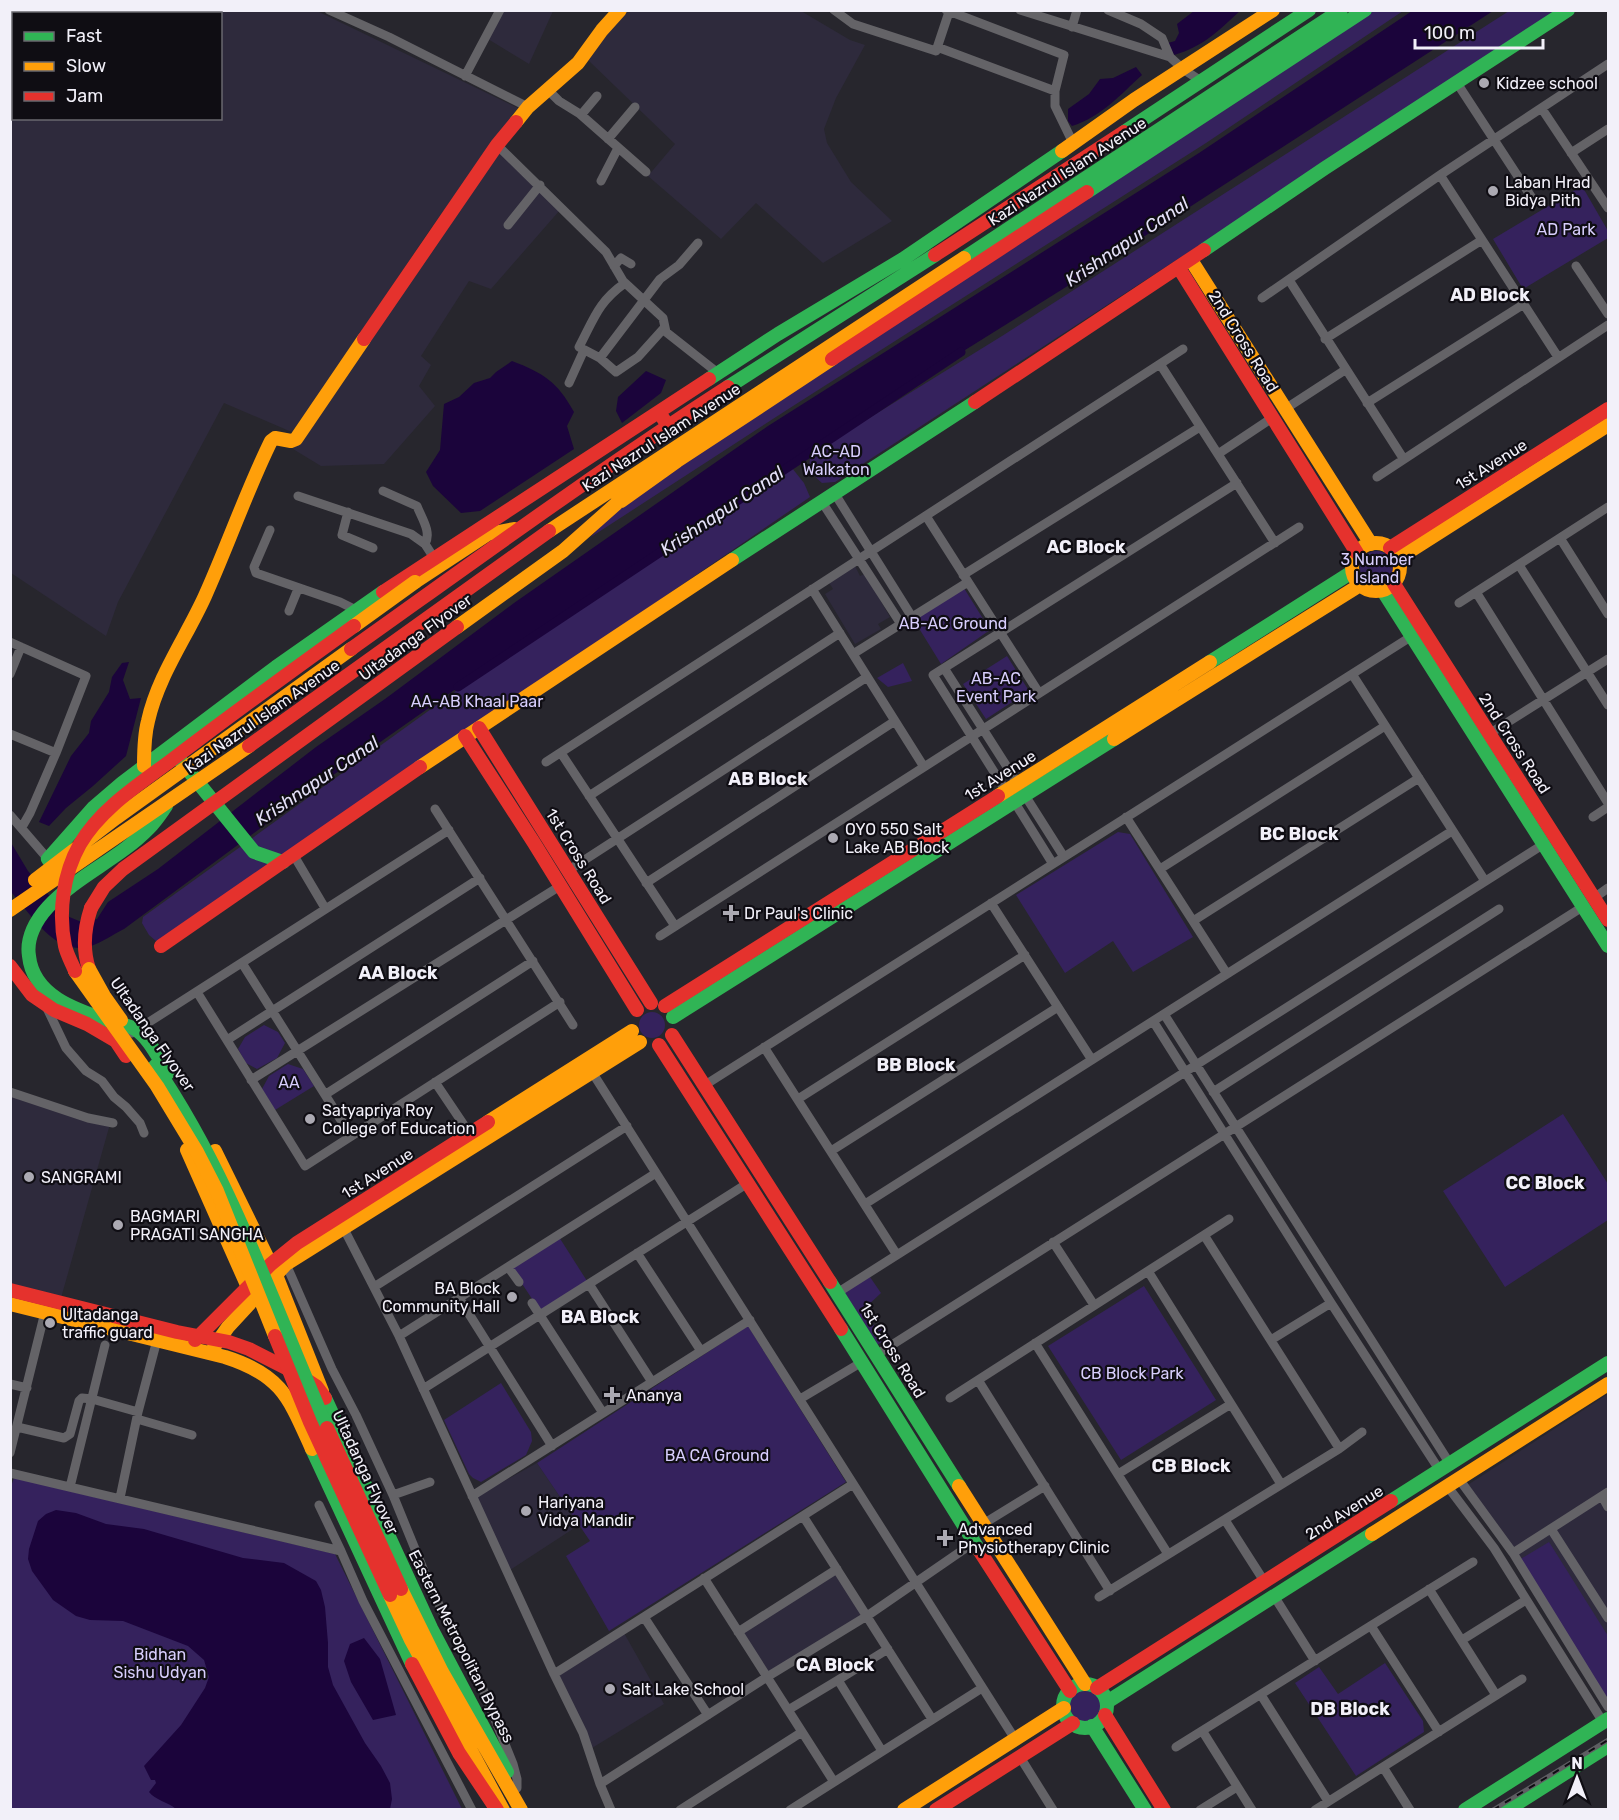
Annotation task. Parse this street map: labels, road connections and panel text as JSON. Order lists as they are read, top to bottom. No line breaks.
{"streets":{"main road":["Kazi Nazrul Islam Avenue","2nd Cross Road","1st Avenue","Ultadanga Flyover","1st Cross Road","2nd Avenue","Eastern Metropolitan Bypass"]},"crossings":[["Kazi Nazrul Islam Avenue","Ultadanga Flyover"],["2nd Cross Road","1st Avenue"],["1st Avenue","1st Cross Road"],["1st Cross Road","2nd Avenue"]],"districts":["AD Block","AC Block","AB Block","BC Block","AA Block","BB Block","CC Block","BA Block","CB Block","CA Block","DB Block"],"water":["Krishnapur Canal"],"parks":["AD Park","AC-AD Walkaton","3 Number Island","AB-AC Ground","AB-AC Event Park","AA-AB Khaal Paar","AA","CB Block Park","BA CA Ground","Bidhan Sishu Udyan"],"places":{"other":["Kidzee school","Laban Hrad Bidya Pith","OYO 550 Salt Lake AB Block","Satyapriya Roy College of Education","SANGRAMI","BAGMARI PRAGATI SANGHA","BA Block Community Hall","Ultadanga traffic guard","Hariyana Vidya Mandir","Salt Lake School"],"health":["Dr Paul's Clinic","Ananya","Advanced Physiotherapy Clinic"]},"legend":["Fast","Slow","Jam"],"scale_bar":"100 m","north":"top"}
